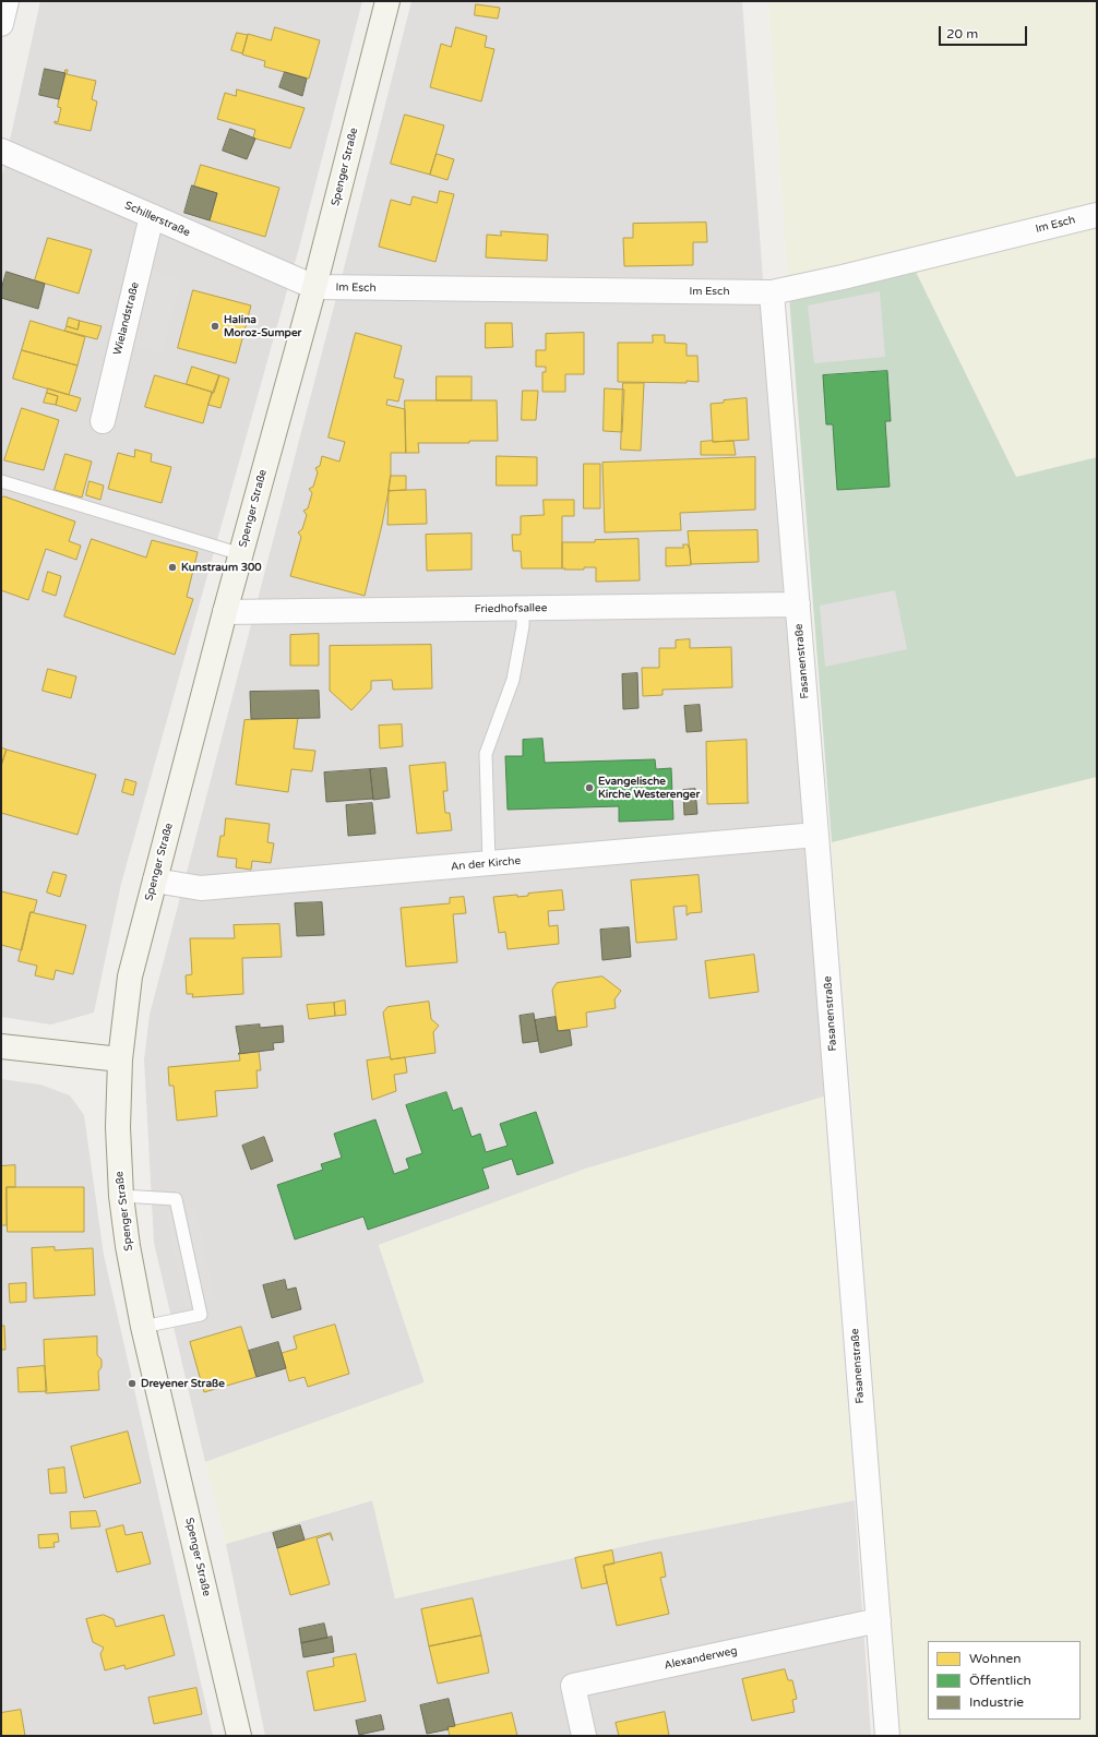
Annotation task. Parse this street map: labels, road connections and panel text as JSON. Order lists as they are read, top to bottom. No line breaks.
{"streets":{"street":["Spenger Straße","Schillerstraße","Im Esch","Wielandstraße","Friedhofsallee","Fasanenstraße","An der Kirche","Alexanderweg"]},"crossings":[["Spenger Straße","Schillerstraße"],["Spenger Straße","Im Esch"],["Spenger Straße","Friedhofsallee"],["Spenger Straße","An der Kirche"],["Schillerstraße","Im Esch"],["Schillerstraße","Wielandstraße"],["Im Esch","Fasanenstraße"],["Friedhofsallee","Fasanenstraße"],["Fasanenstraße","An der Kirche"],["Fasanenstraße","Alexanderweg"]],"places":["Halina Moroz-Sumper","Kunstraum 300","Evangelische Kirche Westerenger","Dreyener Straße"],"legend":["Wohnen","Öffentlich","Industrie"],"scale_bar":"20 m"}
